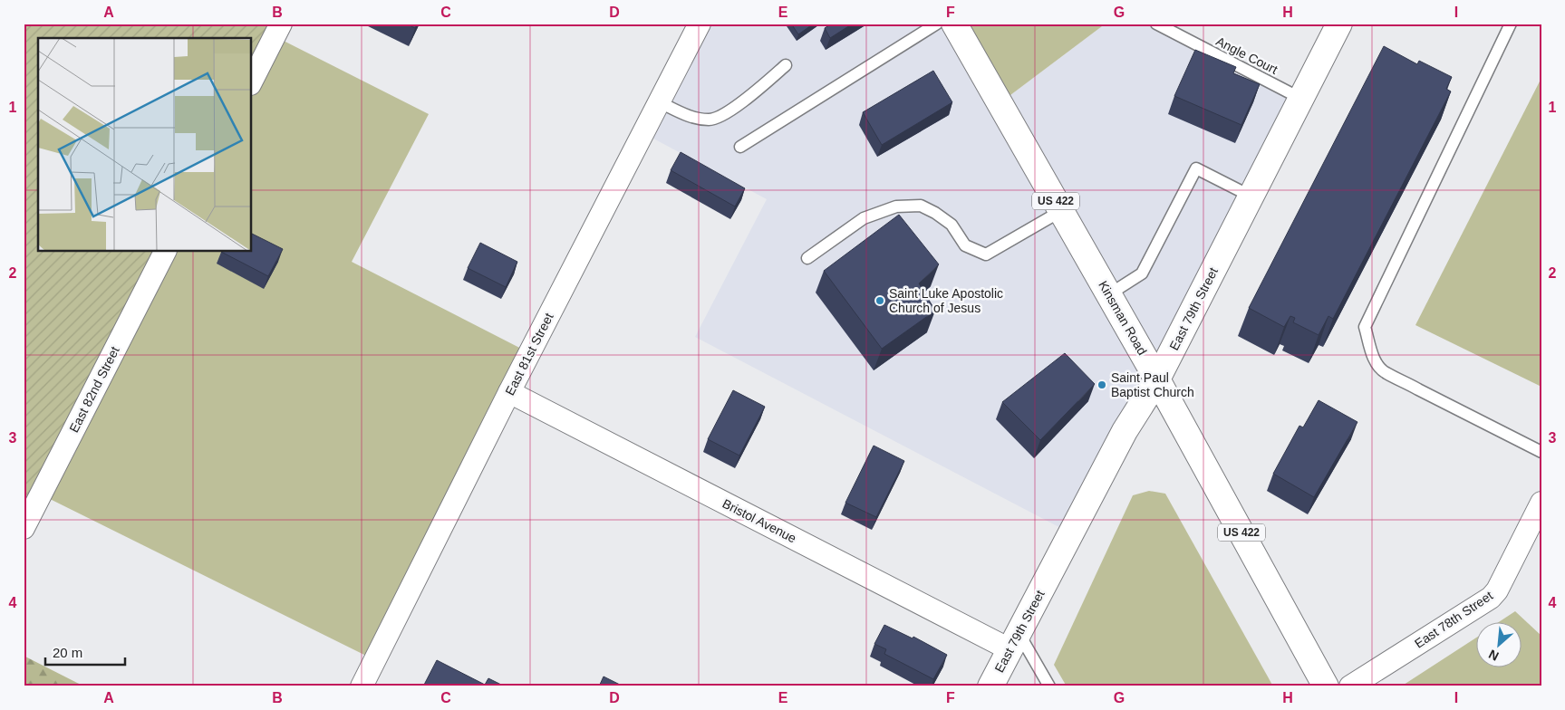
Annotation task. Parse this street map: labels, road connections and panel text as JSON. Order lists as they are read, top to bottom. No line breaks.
{"streets":{"main road":["US 422","East 79th Street","Kinsman Road"],"street":["East 81st Street","East 82nd Street","Bristol Avenue","East 78th Street"],"lane":["Angle Court"]},"crossings":[["Angle Court","East 79th Street"],["East 79th Street","Kinsman Road"],["East 79th Street","Bristol Avenue"],["East 81st Street","Bristol Avenue"]],"places":["Saint Luke Apostolic Church of Jesus","Saint Paul Baptist Church"],"scale_bar":"20 m","north":"bottom left","grid":{"columns":["A","B","C","D","E","F","G","H","I"],"rows":["1","2","3","4"]}}
